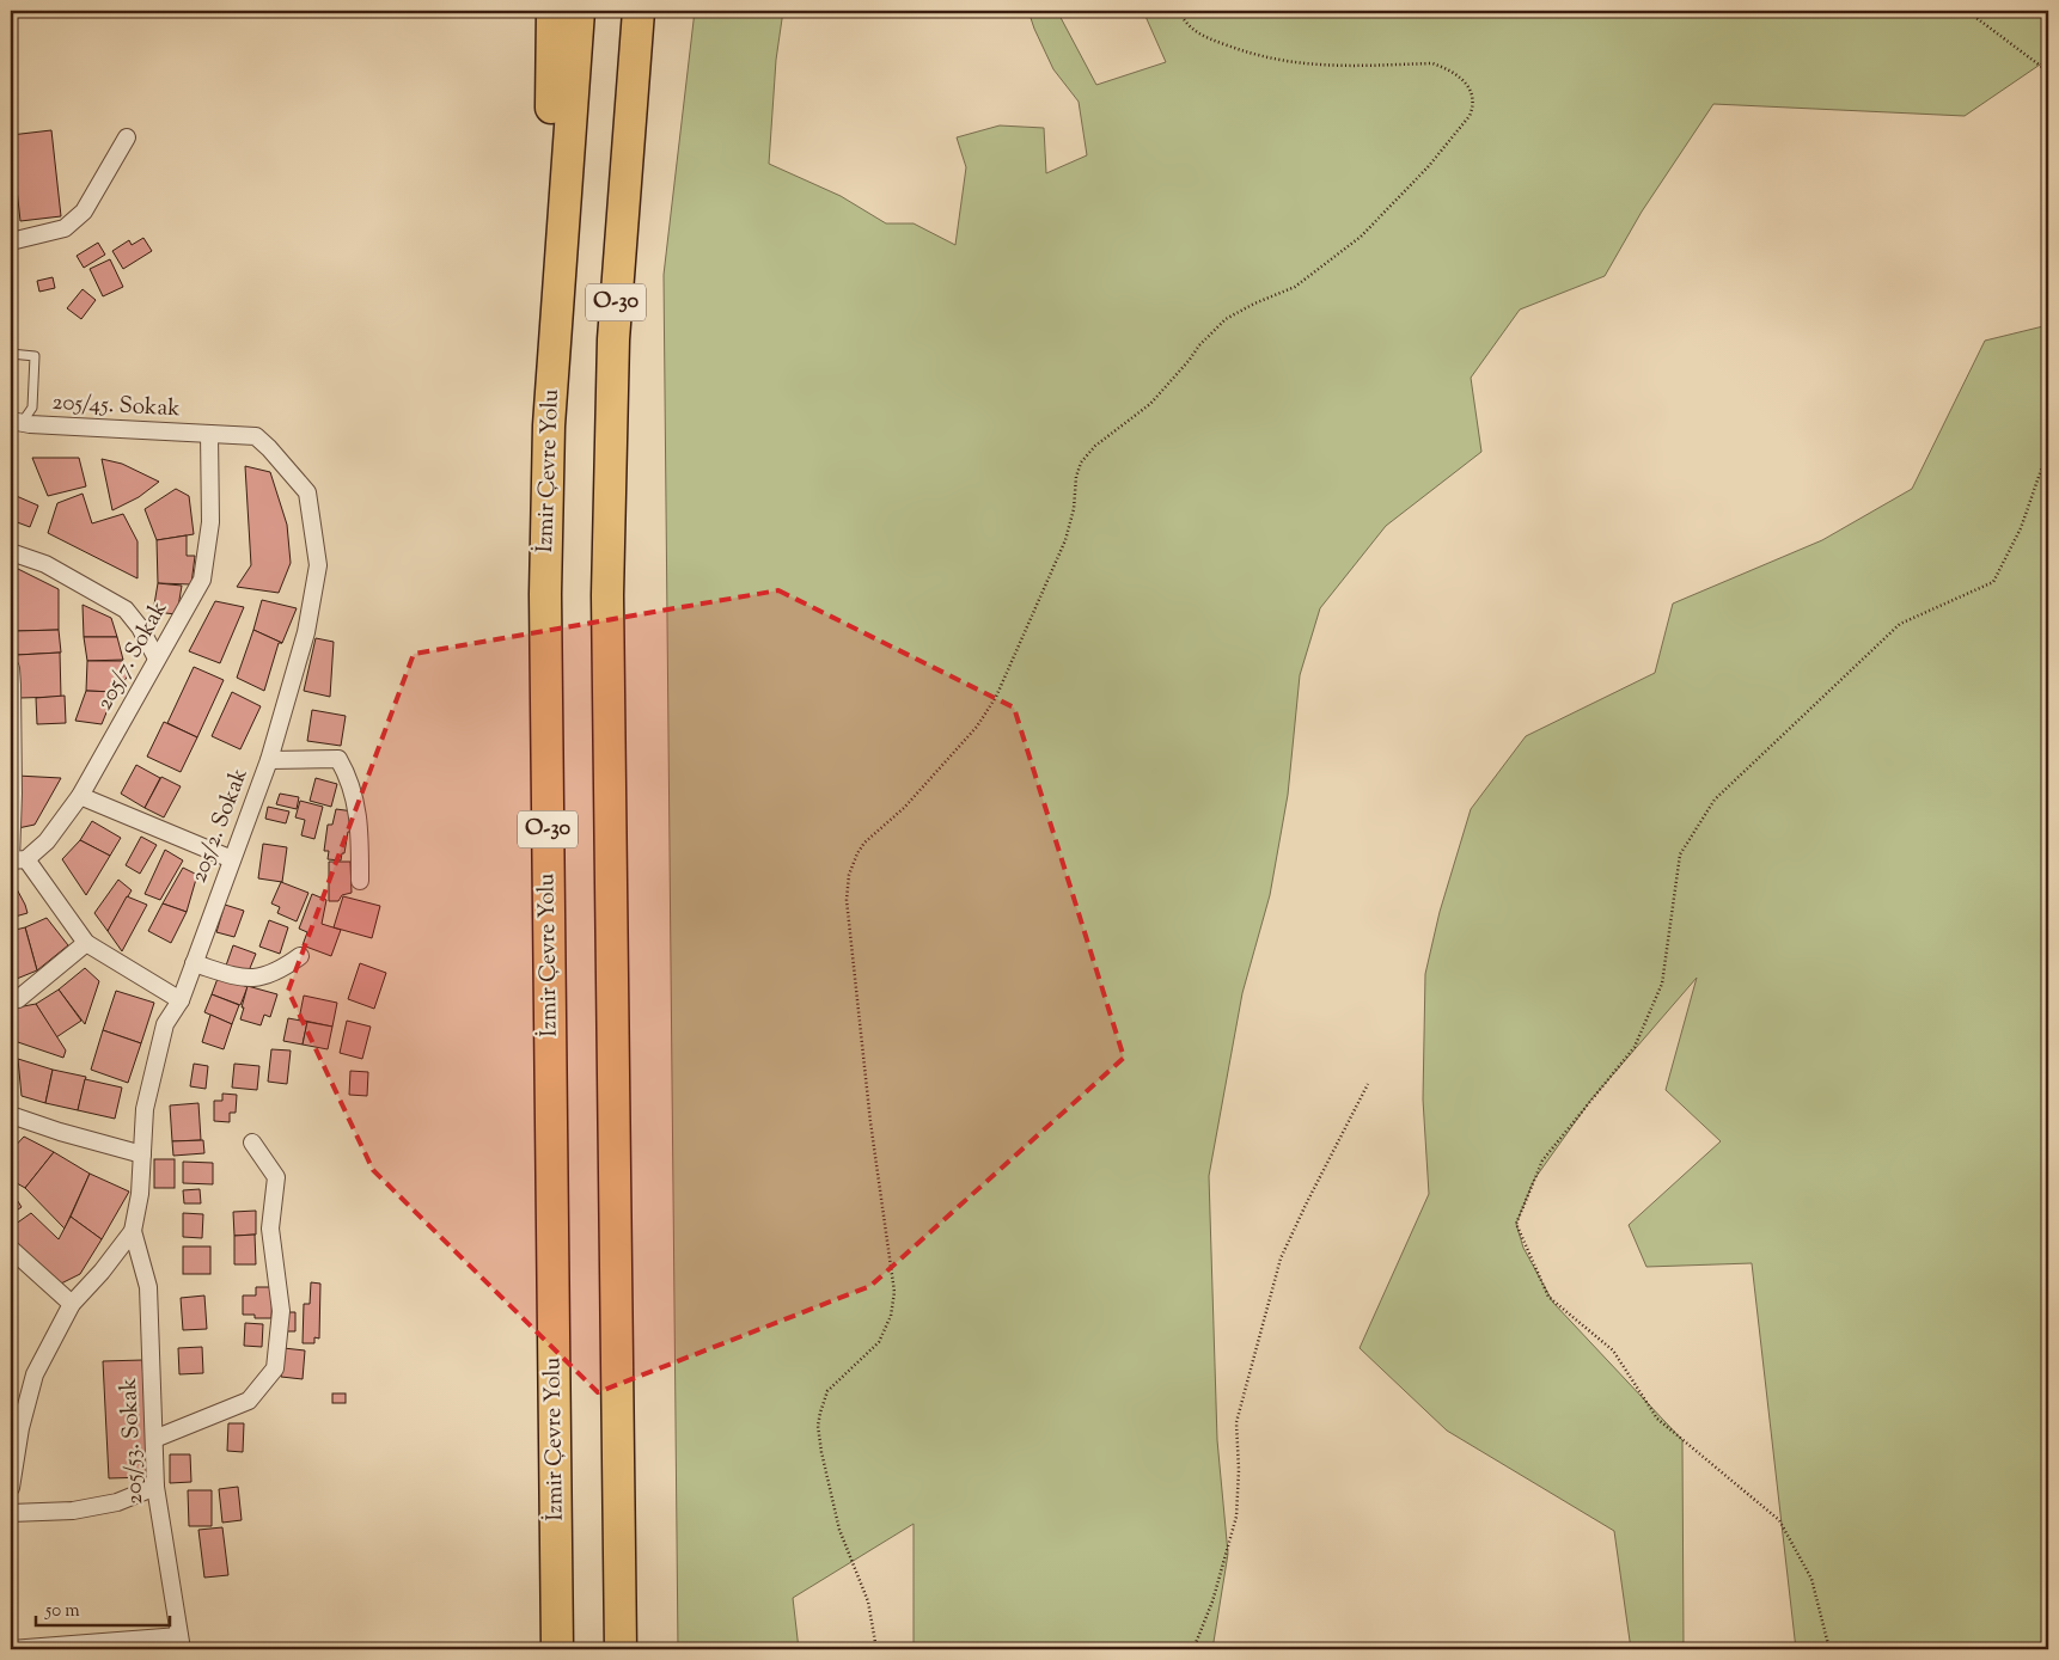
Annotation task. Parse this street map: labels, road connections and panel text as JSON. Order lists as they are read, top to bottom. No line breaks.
{"streets":{"highway":["O-30","İzmir Çevre Yolu"],"street":["205/45. Sokak","205/7. Sokak","205/2. Sokak","205/53. Sokak"]},"crossings":[["205/45. Sokak","205/7. Sokak"],["205/45. Sokak","205/2. Sokak"],["205/7. Sokak","205/2. Sokak"],["205/2. Sokak","205/53. Sokak"]],"scale_bar":"50 m"}
